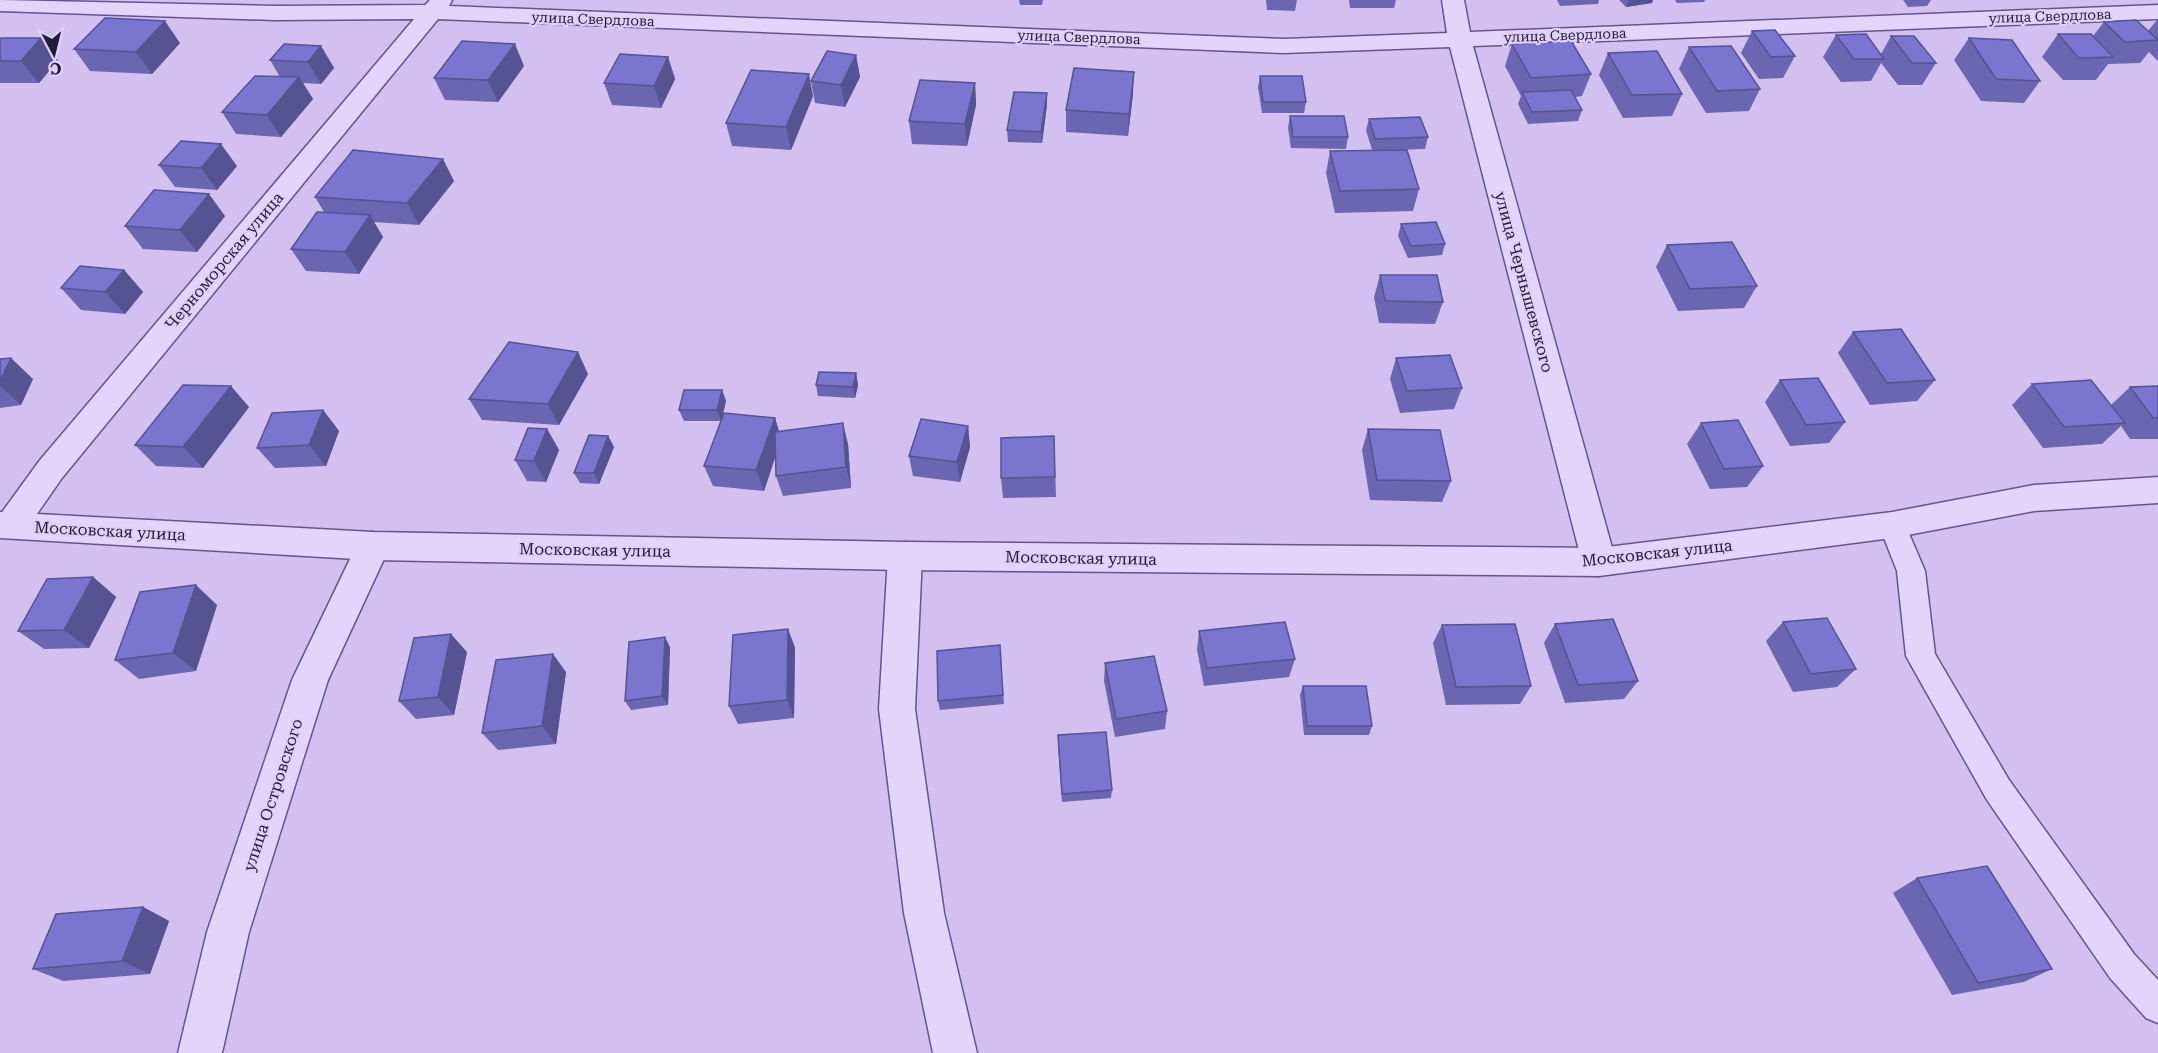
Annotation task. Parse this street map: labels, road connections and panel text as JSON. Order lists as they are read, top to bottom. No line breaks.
{"streets":{"street":["улица Свердлова","Черноморская улица","улица Чернышевского","Московская улица","улица Островского"]},"crossings":[["улица Свердлова","Черноморская улица"],["улица Свердлова","улица Чернышевского"],["Черноморская улица","Московская улица"],["улица Чернышевского","Московская улица"],["Московская улица","улица Островского"]],"north":"bottom"}
